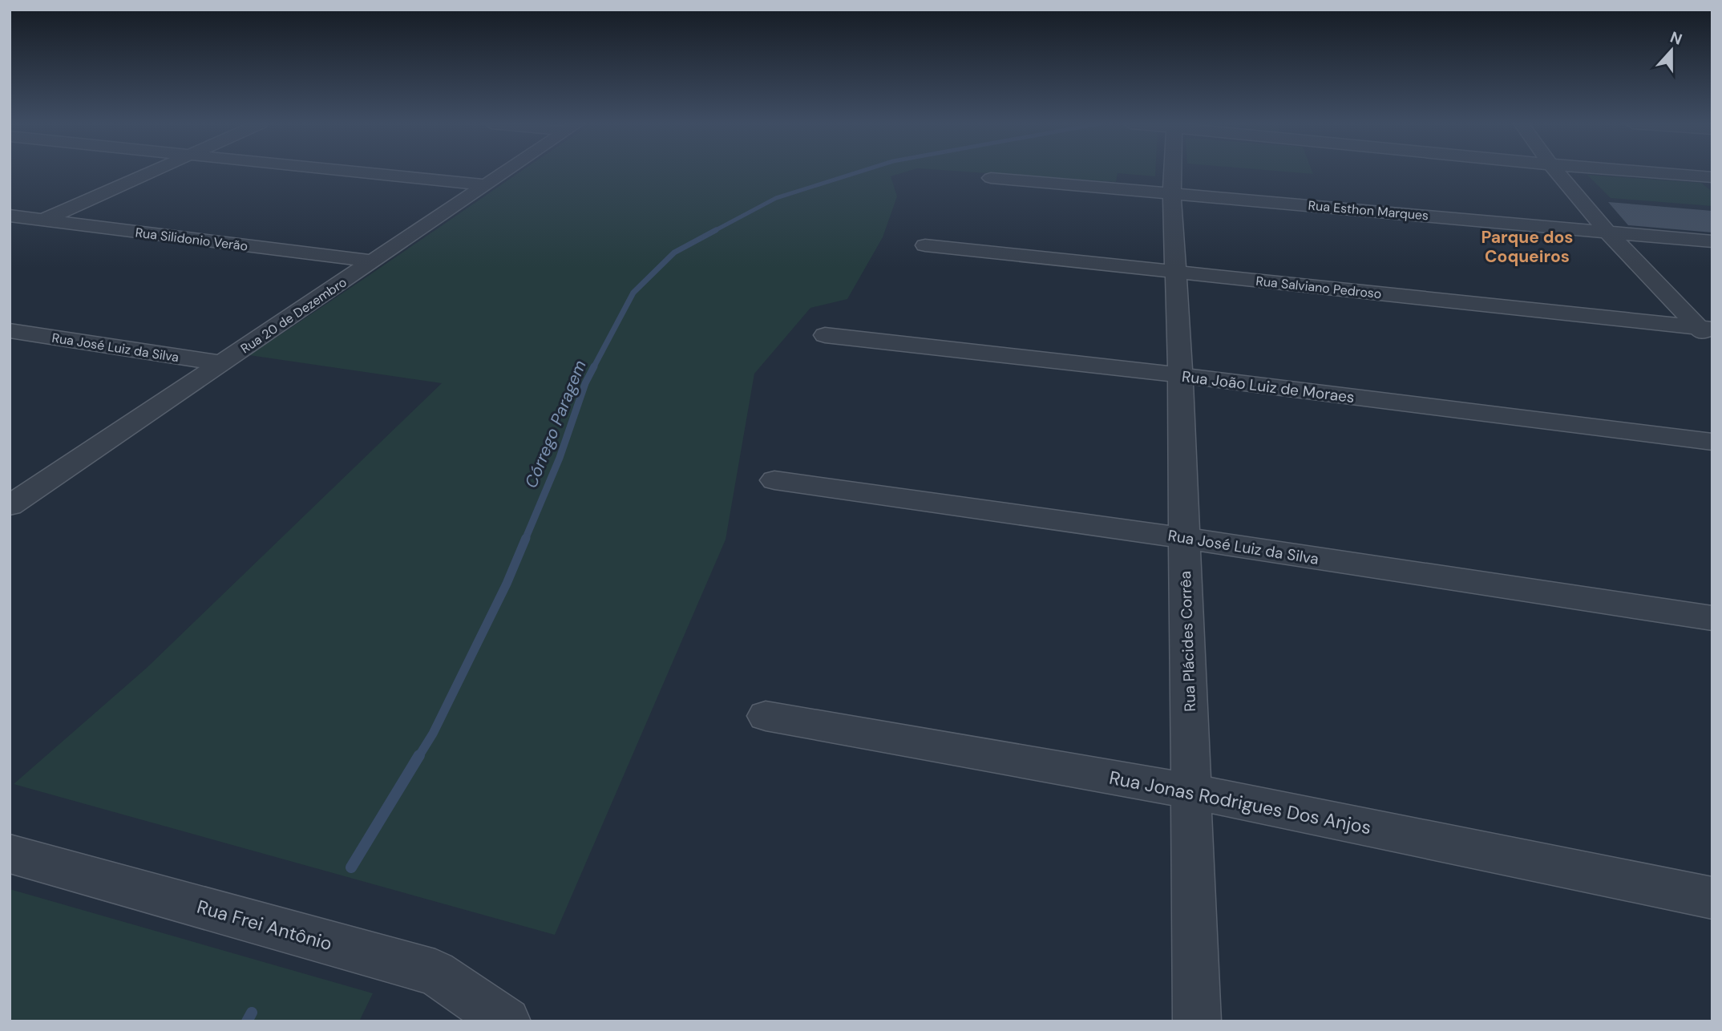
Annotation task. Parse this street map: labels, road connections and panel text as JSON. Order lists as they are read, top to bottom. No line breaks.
{"streets":{"street":["Rua Esthon Marques","Rua Silidonio Verão","Rua Salviano Pedroso","Rua 20 de Dezembro","Rua José Luiz da Silva","Rua João Luiz de Moraes","Rua Plácides Corrêa","Rua Jonas Rodrigues Dos Anjos","Rua Frei Antônio"]},"crossings":[["Rua Esthon Marques","Rua Plácides Corrêa"],["Rua Silidonio Verão","Rua 20 de Dezembro"],["Rua Salviano Pedroso","Rua Plácides Corrêa"],["Rua 20 de Dezembro","Rua José Luiz da Silva"],["Rua José Luiz da Silva","Rua Plácides Corrêa"],["Rua João Luiz de Moraes","Rua Plácides Corrêa"],["Rua Plácides Corrêa","Rua Jonas Rodrigues Dos Anjos"]],"districts":["Parque dos Coqueiros"],"water":["Córrego Paragem"],"north":"top"}
